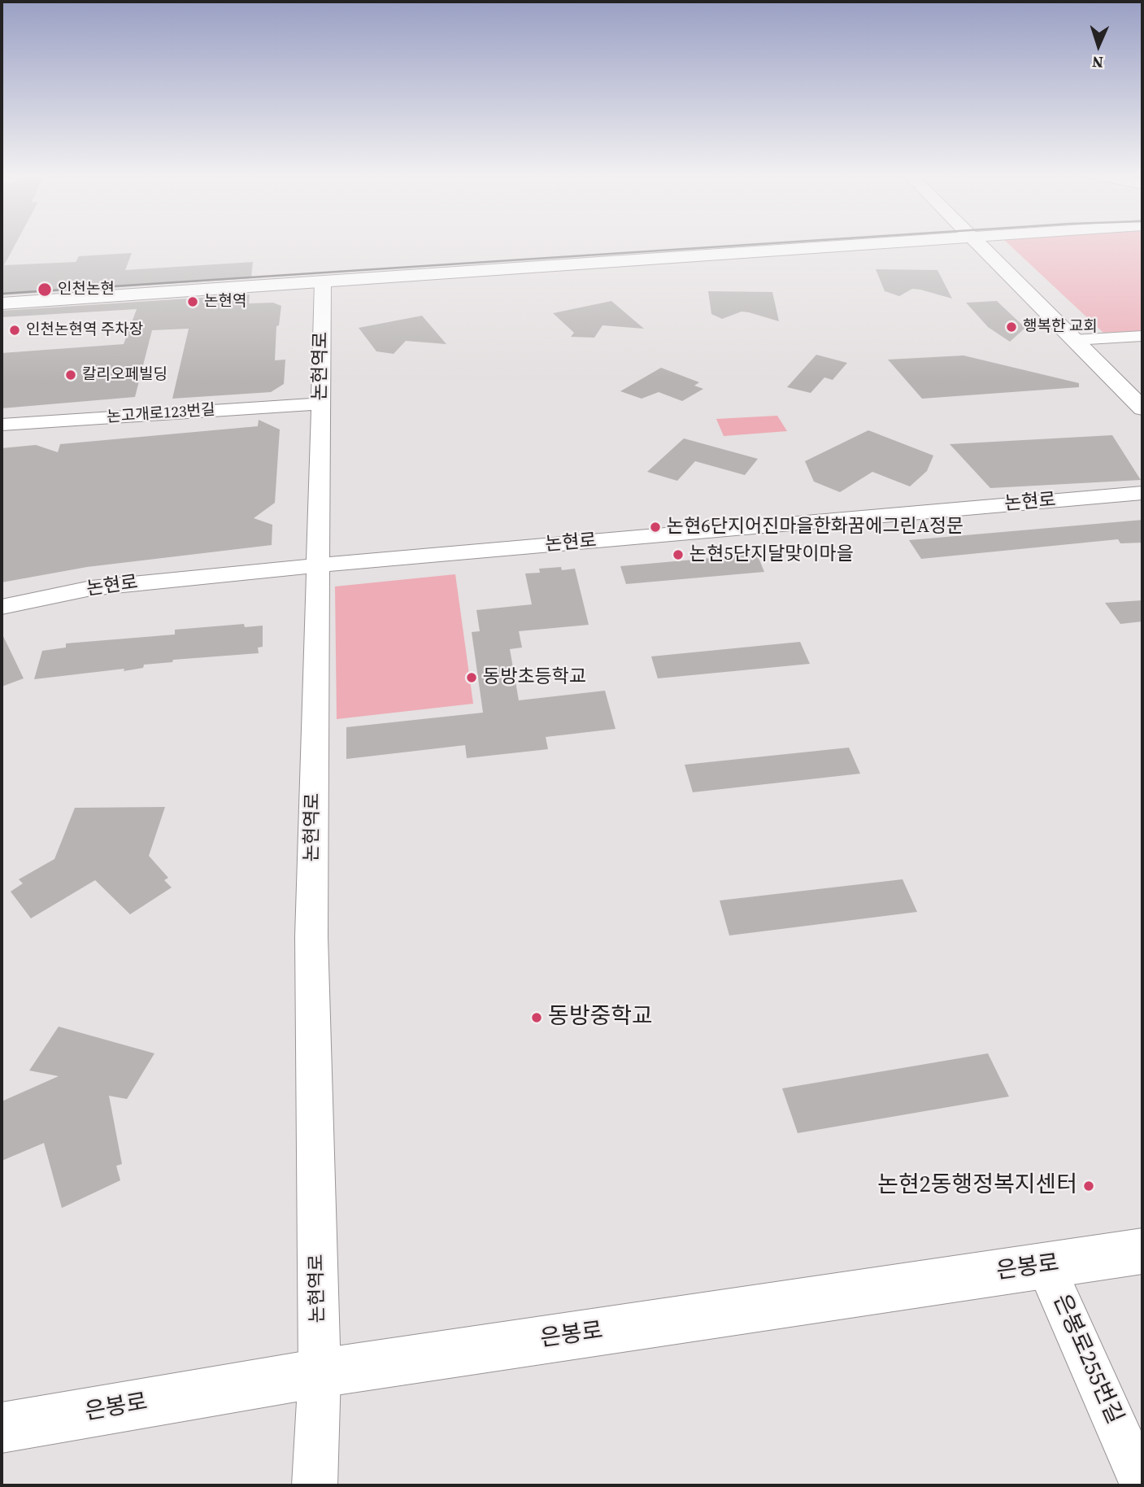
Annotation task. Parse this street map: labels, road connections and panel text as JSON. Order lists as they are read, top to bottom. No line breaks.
{"streets":{"main road":["은봉로"],"street":["논현역로","논고개로123번길","논현로","은봉로255번길"]},"crossings":[["논현역로","논고개로123번길"],["논현역로","논현로"],["논현역로","은봉로"],["은봉로","은봉로255번길"]],"places":["인천논현","논현역","행복한 교회","인천논현역 주차장","칼리오페빌딩","논현6단지어진마을한화꿈에그린A정문","논현5단지달맞이마을","동방초등학교","동방중학교","논현2동행정복지센터"],"north":"bottom"}
